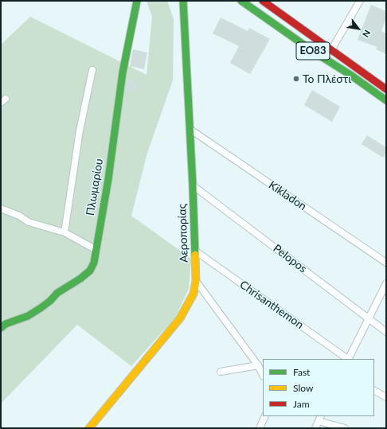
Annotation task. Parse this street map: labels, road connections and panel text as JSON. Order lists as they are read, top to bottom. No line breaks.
{"streets":{"street":["ΕΟ83","Πλωμαρίου","Kikladon","Αεροπορίας","Pelopos","Chrisanthemon"]},"crossings":[["Kikladon","Αεροπορίας"],["Αεροπορίας","Pelopos"],["Αεροπορίας","Chrisanthemon"]],"places":["Το Πλέστι"],"legend":["Fast","Slow","Jam"],"north":"bottom right"}
